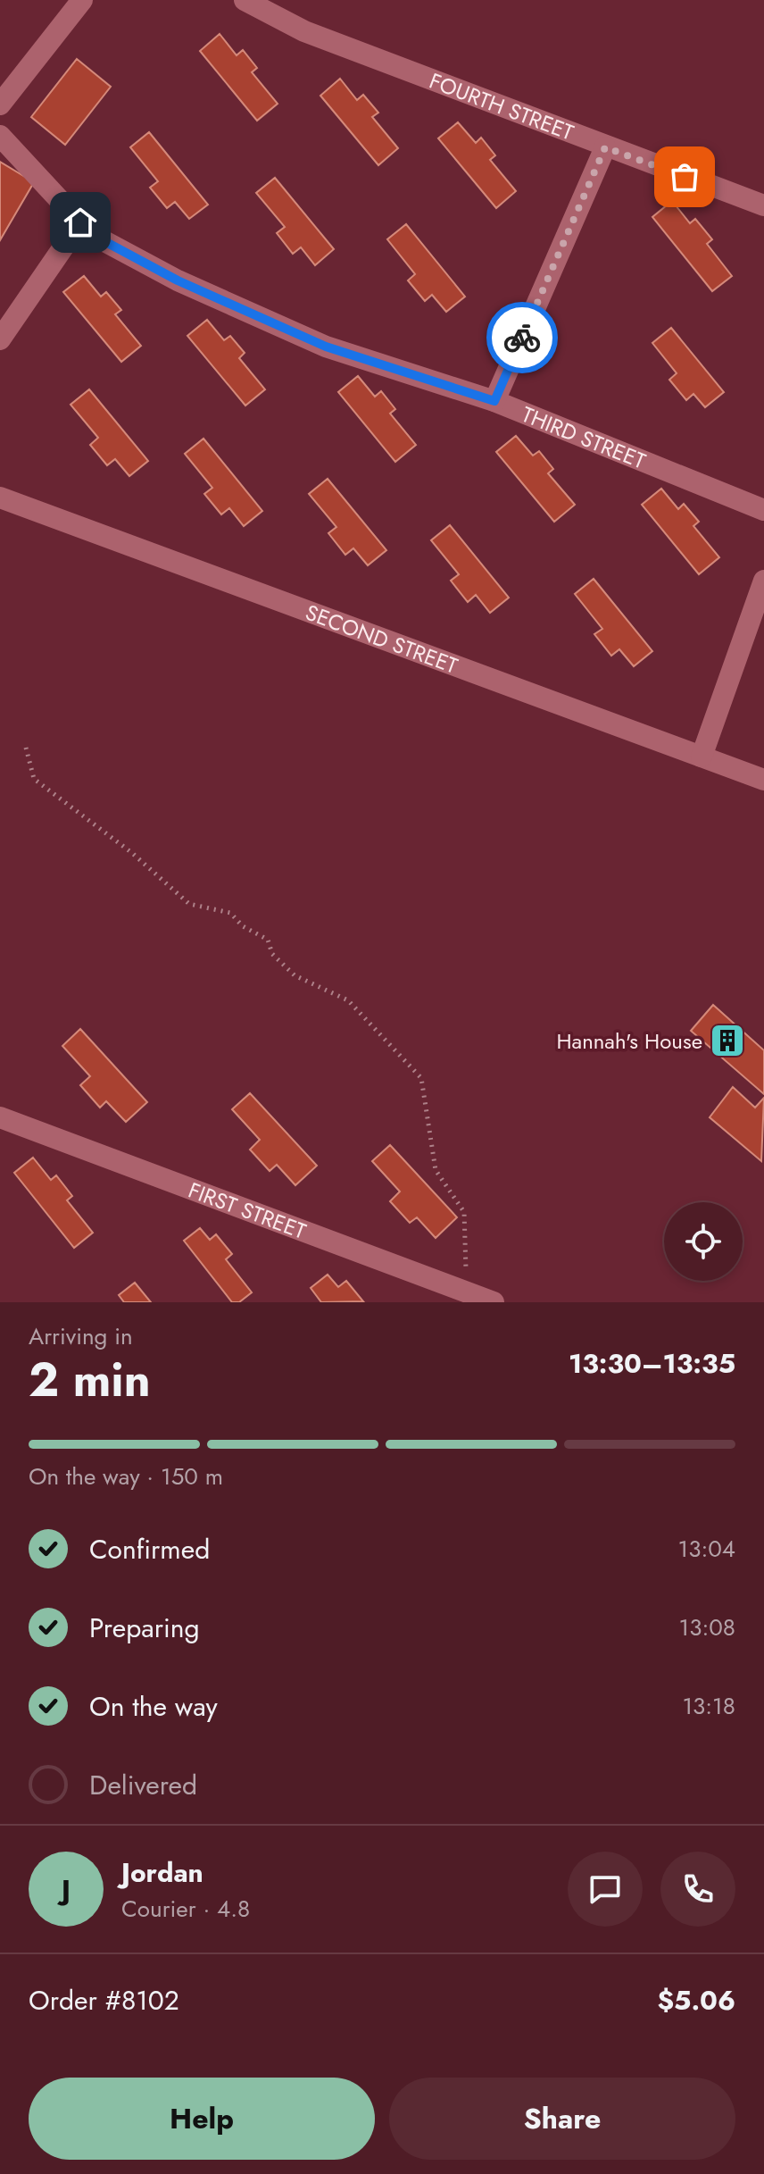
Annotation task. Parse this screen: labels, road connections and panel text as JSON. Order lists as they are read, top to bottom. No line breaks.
{"streets":{"street":["FOURTH STREET","THIRD STREET","SECOND STREET","FIRST STREET"]},"places":{"building":["Hannah's House"]},"page":{"heading":["2 min","Arriving in","13:30–13:35"],"panel":["Jordan","Courier · 4.8","Order #8102","$5.06"],"bar":"On the way · 150 m","list":[["Confirmed","13:04"],["Preparing","13:08"],["On the way","13:18"],"Delivered"],"round":"J","buttons":["Help","Share"]}}
